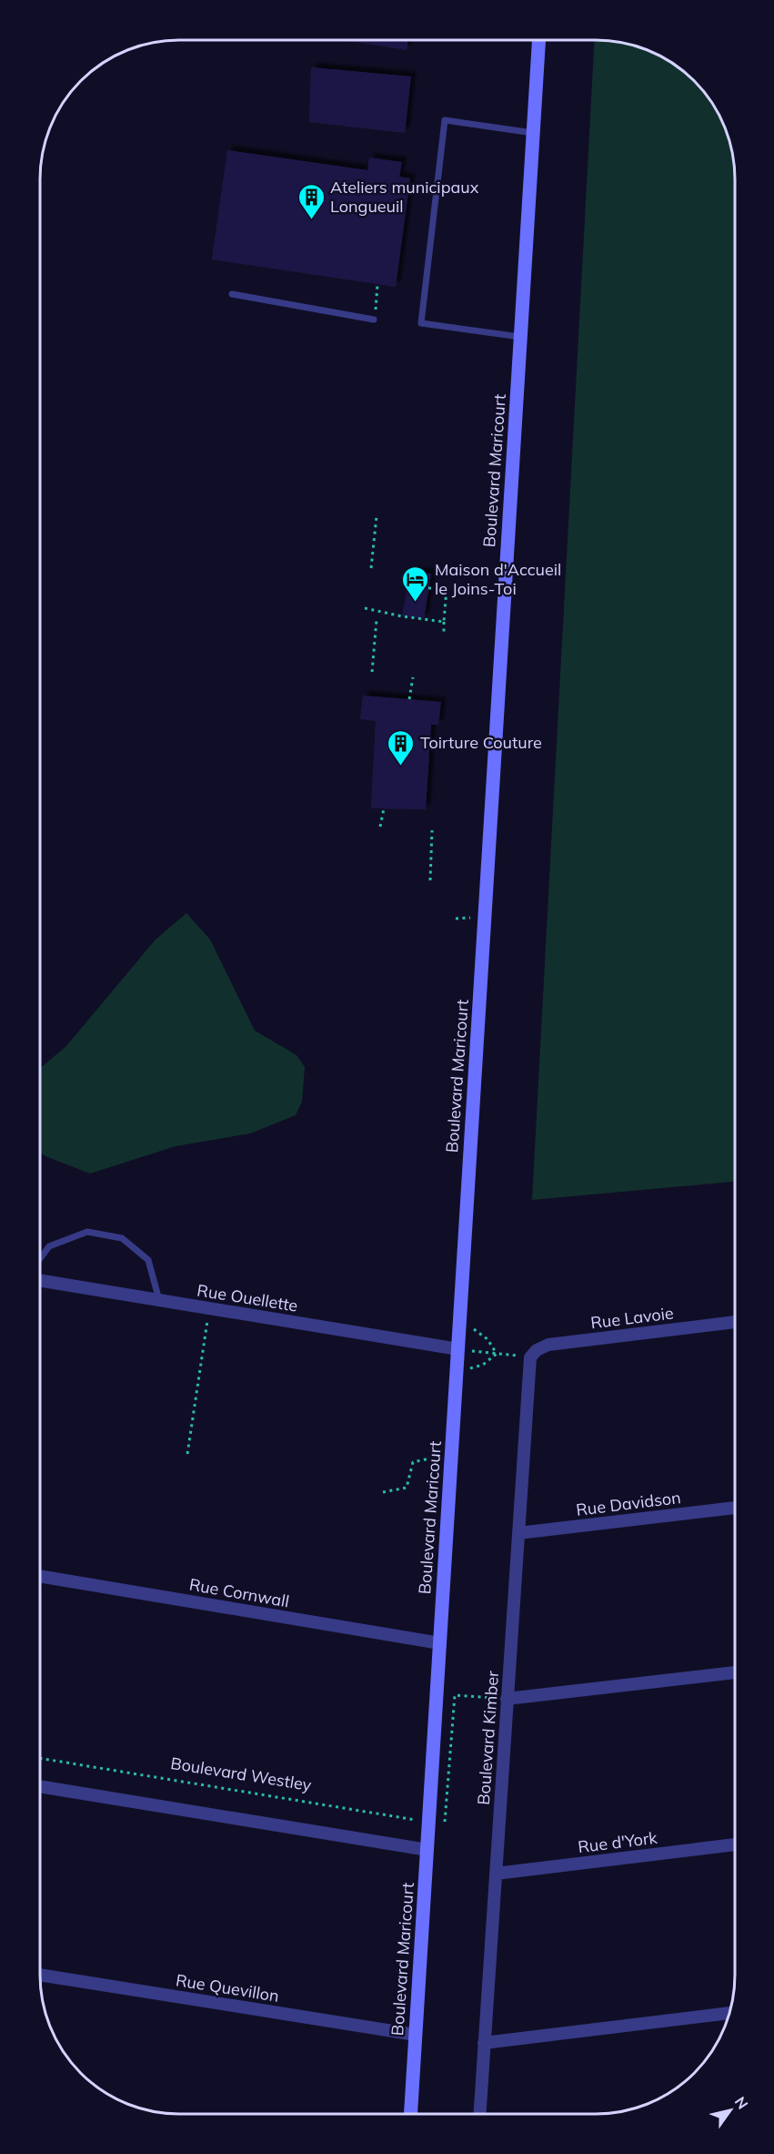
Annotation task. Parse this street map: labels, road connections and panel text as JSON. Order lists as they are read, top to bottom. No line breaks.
{"streets":{"street":["Boulevard Maricourt","Rue Ouellette","Rue Lavoie","Rue Davidson","Rue Cornwall","Boulevard Kimber","Rue d'York","Rue Quevillon"],"path":["Boulevard Westley"]},"crossings":[["Boulevard Maricourt","Rue Ouellette"],["Boulevard Maricourt","Rue Cornwall"],["Boulevard Maricourt","Boulevard Westley"],["Boulevard Maricourt","Rue Quevillon"],["Rue Lavoie","Boulevard Kimber"],["Rue Davidson","Boulevard Kimber"],["Boulevard Kimber","Boulevard Westley"],["Boulevard Kimber","Rue d'York"]],"places":{"building":["Ateliers municipaux Longueuil","Toirture Couture"],"hotel":["Maison d'Accueil le Joins-Toi"]},"north":"top right"}
